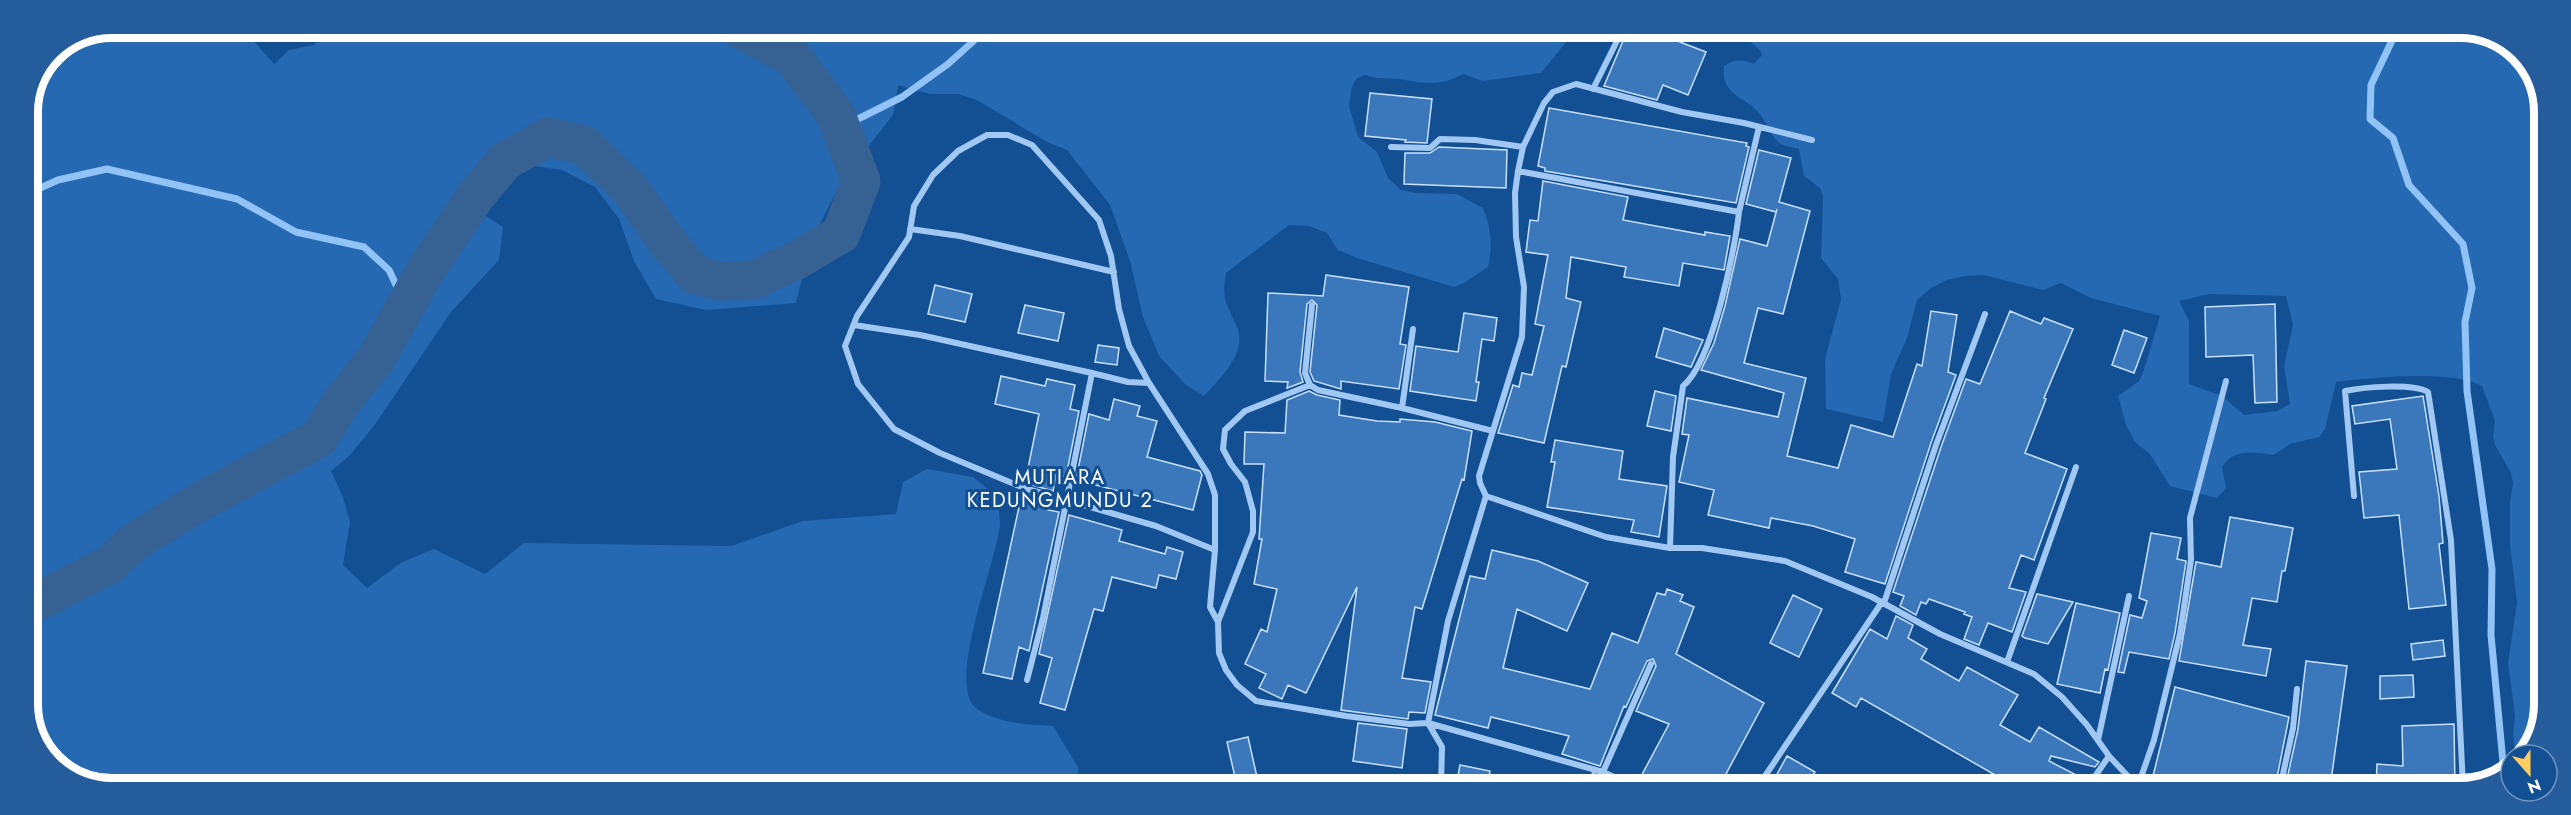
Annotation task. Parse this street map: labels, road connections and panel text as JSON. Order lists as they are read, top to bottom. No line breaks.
{"districts":["MUTIARA KEDUNGMUNDU 2"],"north":"bottom"}
